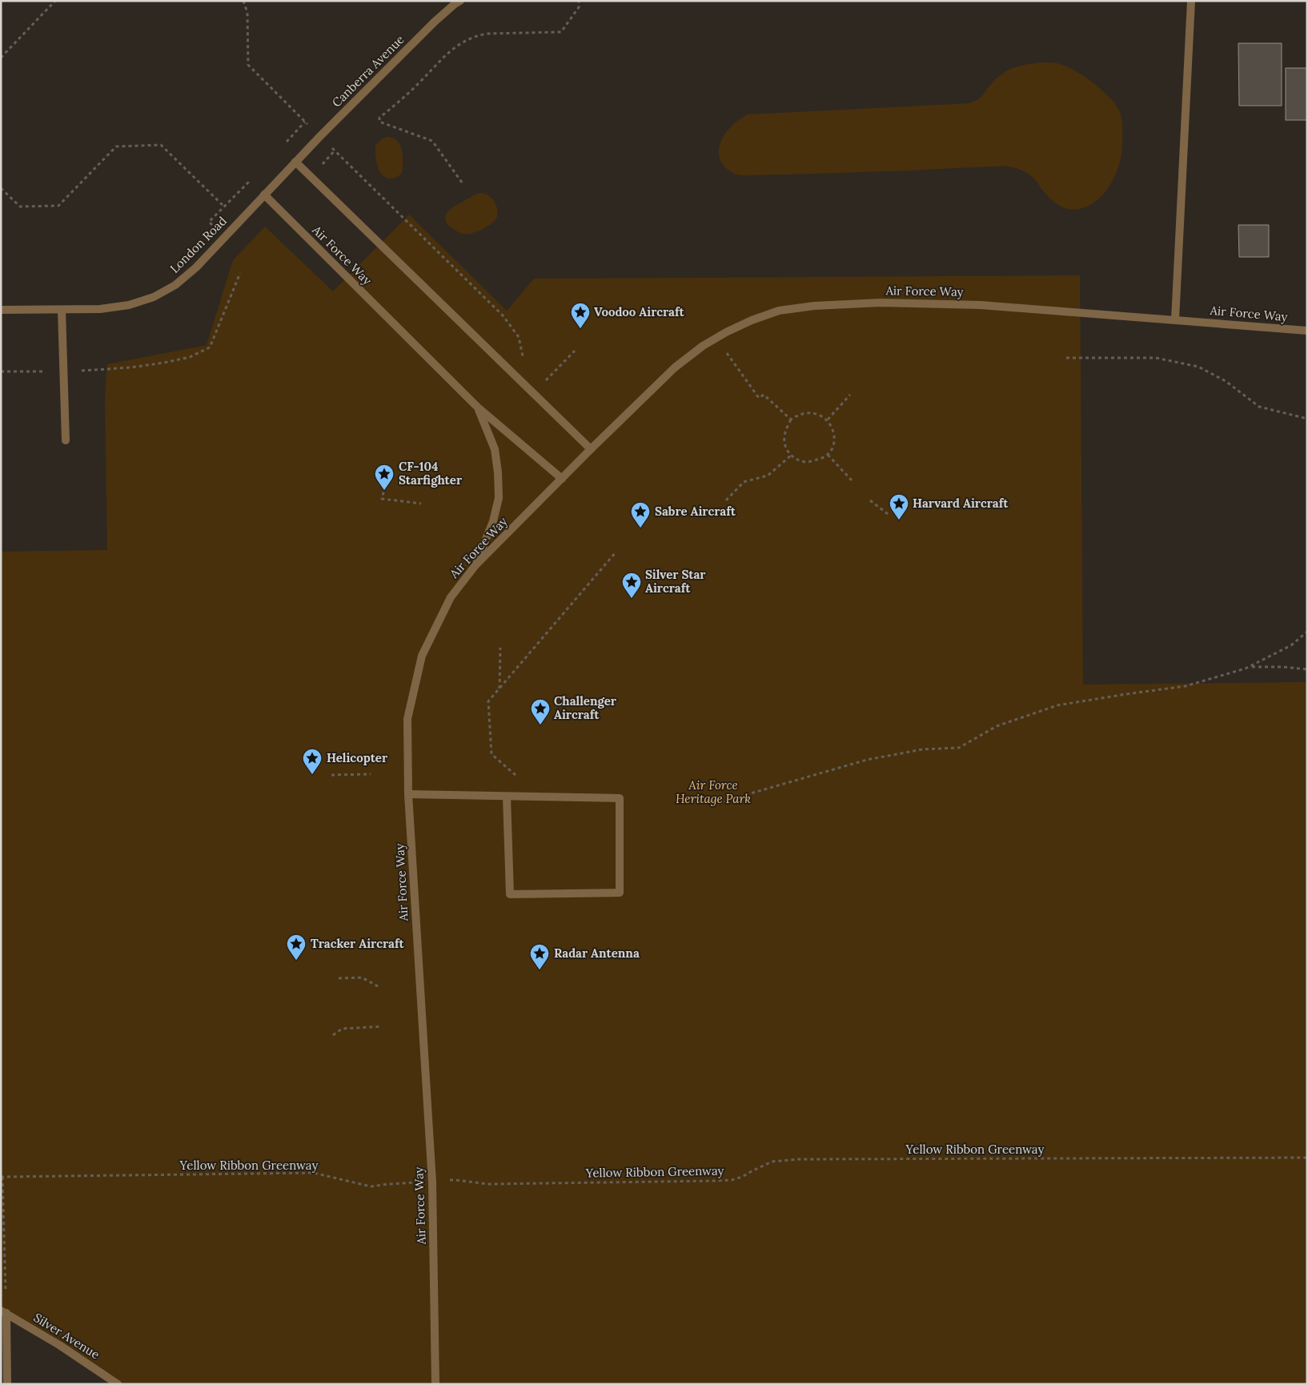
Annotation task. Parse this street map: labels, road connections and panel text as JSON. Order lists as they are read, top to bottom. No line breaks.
{"streets":{"street":["Canberra Avenue","London Road","Air Force Way","Silver Avenue"],"path":["Yellow Ribbon Greenway"]},"crossings":[["Canberra Avenue","London Road"],["London Road","Air Force Way"],["Air Force Way","Yellow Ribbon Greenway"]],"parks":["Air Force Heritage Park"],"places":{"place":["Voodoo Aircraft","CF-104 Starfighter","Harvard Aircraft","Sabre Aircraft","Silver Star Aircraft","Challenger Aircraft","Helicopter","Tracker Aircraft","Radar Antenna"]}}
